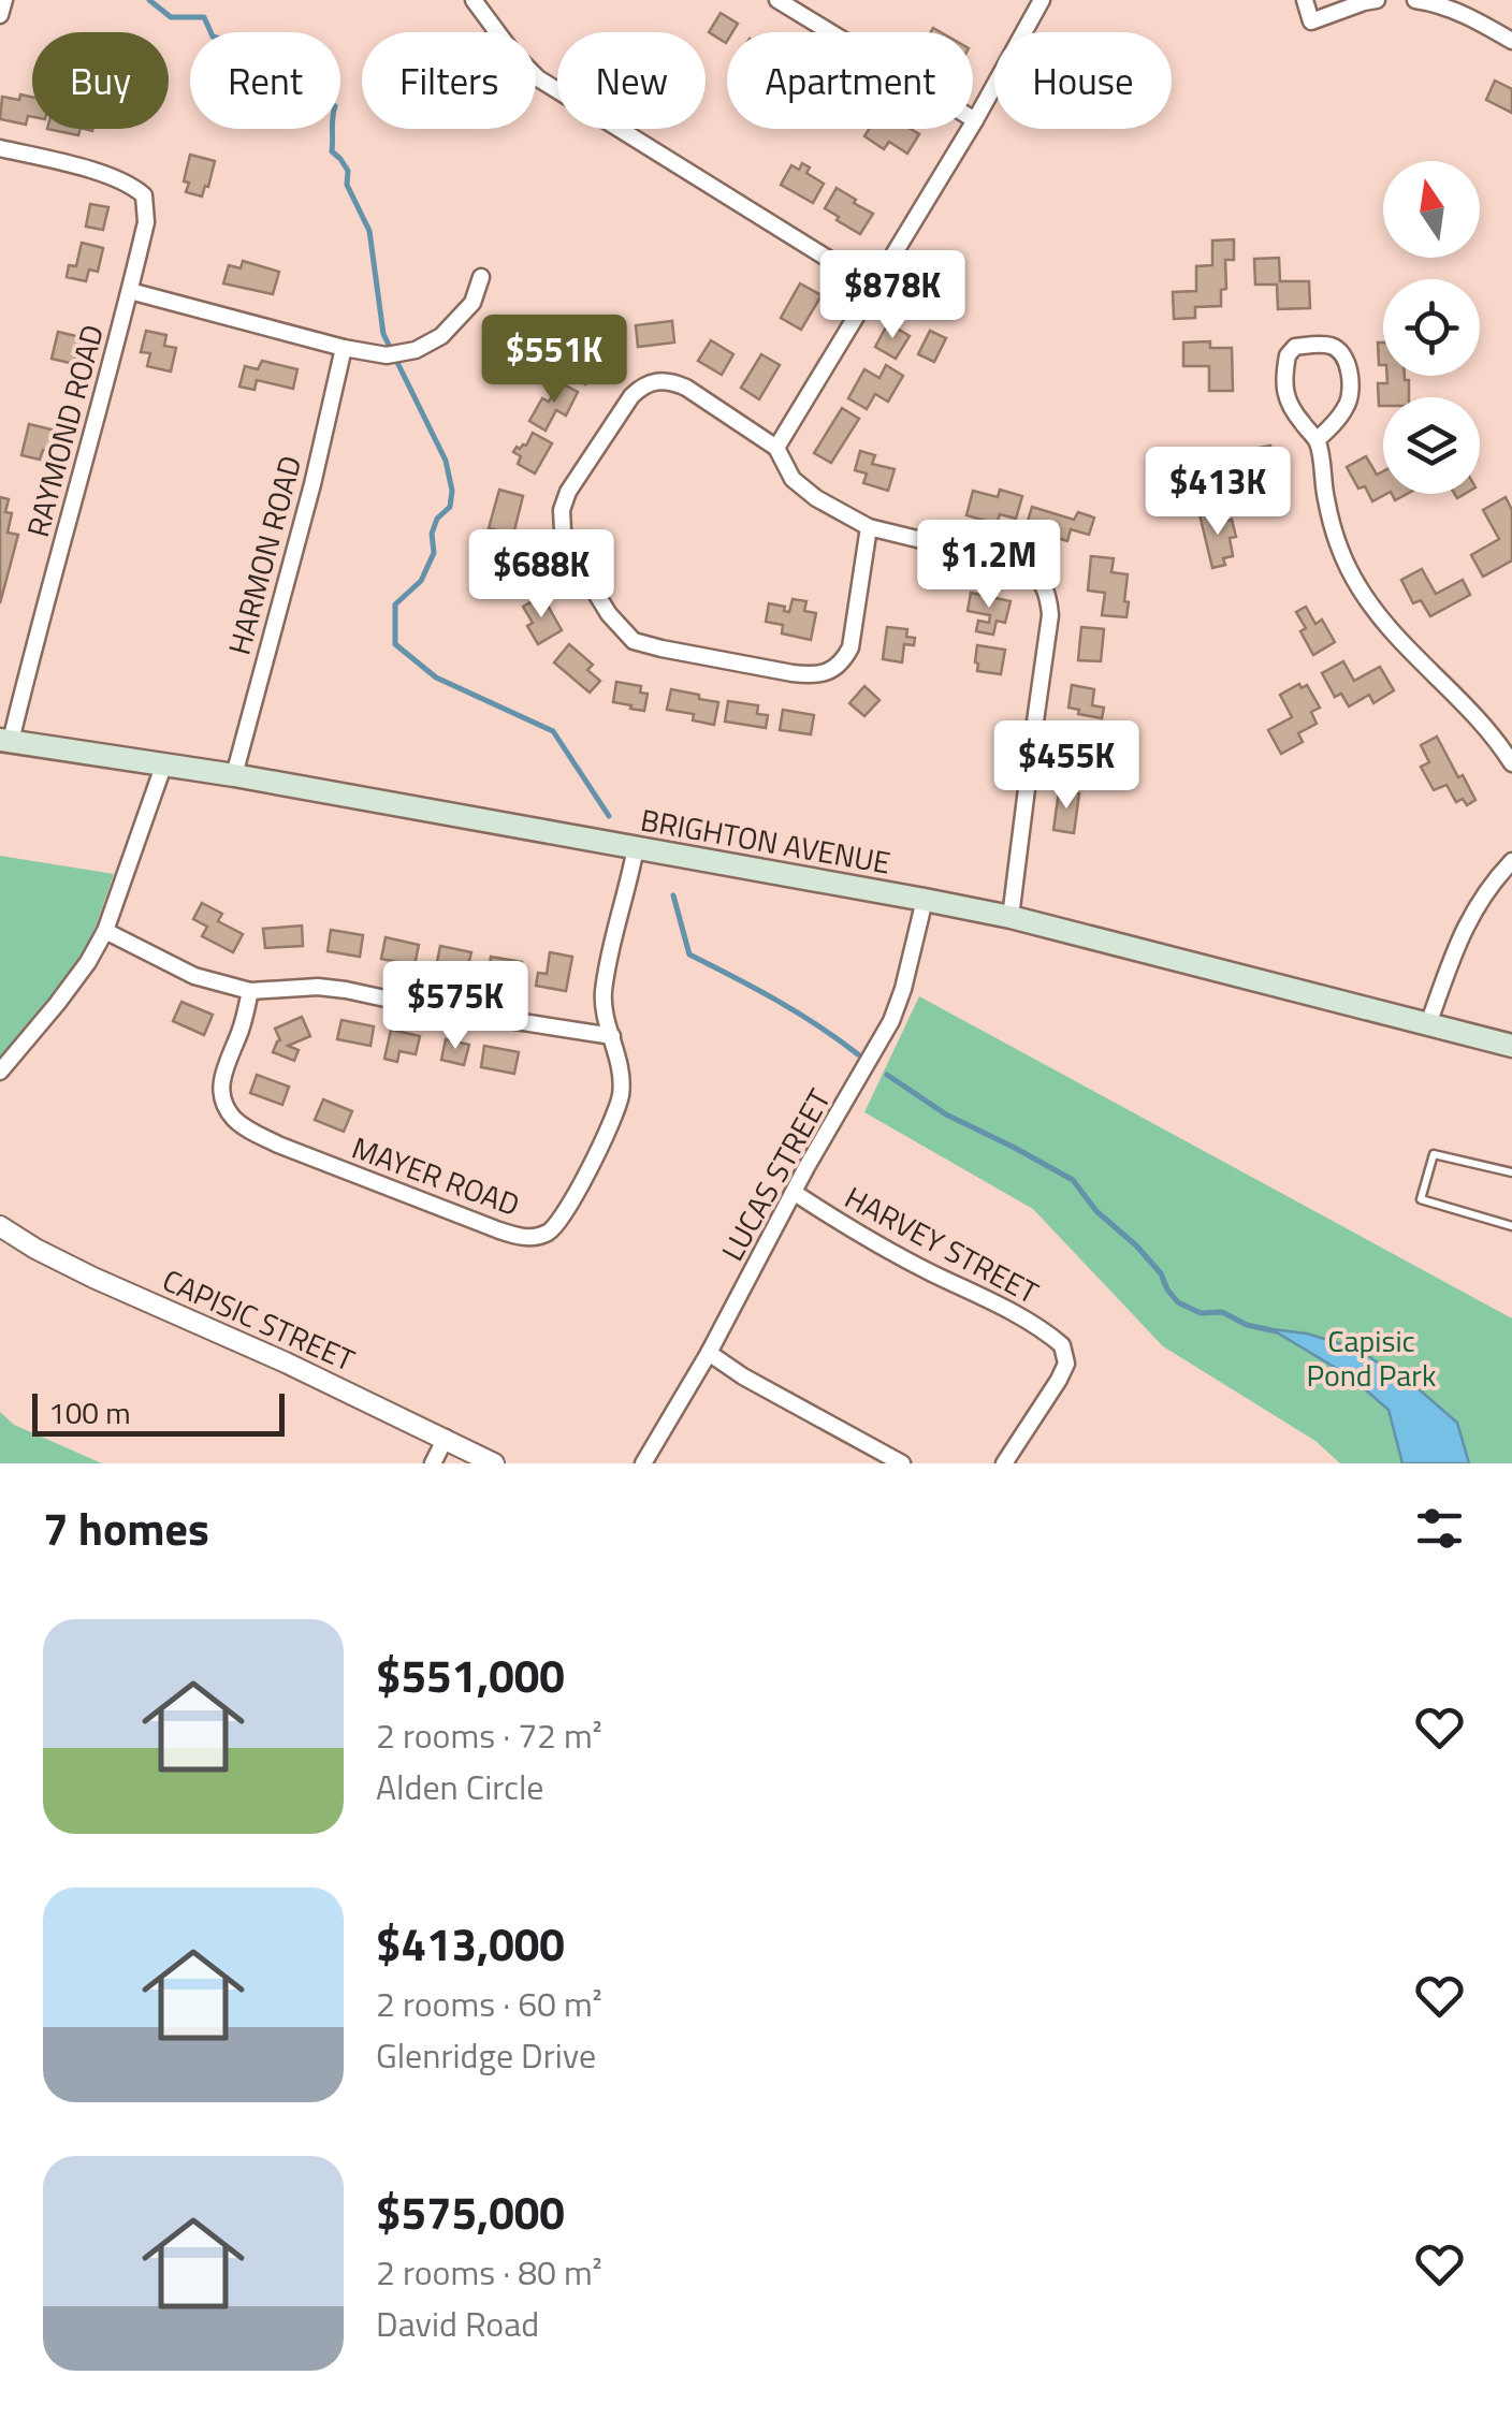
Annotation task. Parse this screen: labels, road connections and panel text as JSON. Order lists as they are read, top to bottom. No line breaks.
{"streets":{"main road":["BRIGHTON AVENUE"],"street":["RAYMOND ROAD","HARMON ROAD","LUCAS STREET","MAYER ROAD","HARVEY STREET","CAPISIC STREET"]},"crossings":[["RAYMOND ROAD","BRIGHTON AVENUE"],["HARMON ROAD","BRIGHTON AVENUE"],["BRIGHTON AVENUE","LUCAS STREET"],["BRIGHTON AVENUE","MAYER ROAD"],["LUCAS STREET","HARVEY STREET"]],"parks":["Capisic Pond Park"],"scale_bar":"100 m","north":"top","page":{"chip":["Buy","Rent","Filters","New","Apartment","House"],"price":["$878K","$551K","$413K","$1.2M","$688K","$455K","$575K"],"scale":"100 m","heading":"7 homes","list":[{"name":"$551,000","note":"2 rooms · 72 m² · Alden Circle"},{"name":"$413,000","note":"2 rooms · 60 m² · Glenridge Drive"},{"name":"$575,000","note":"2 rooms · 80 m² · David Road"}]}}
